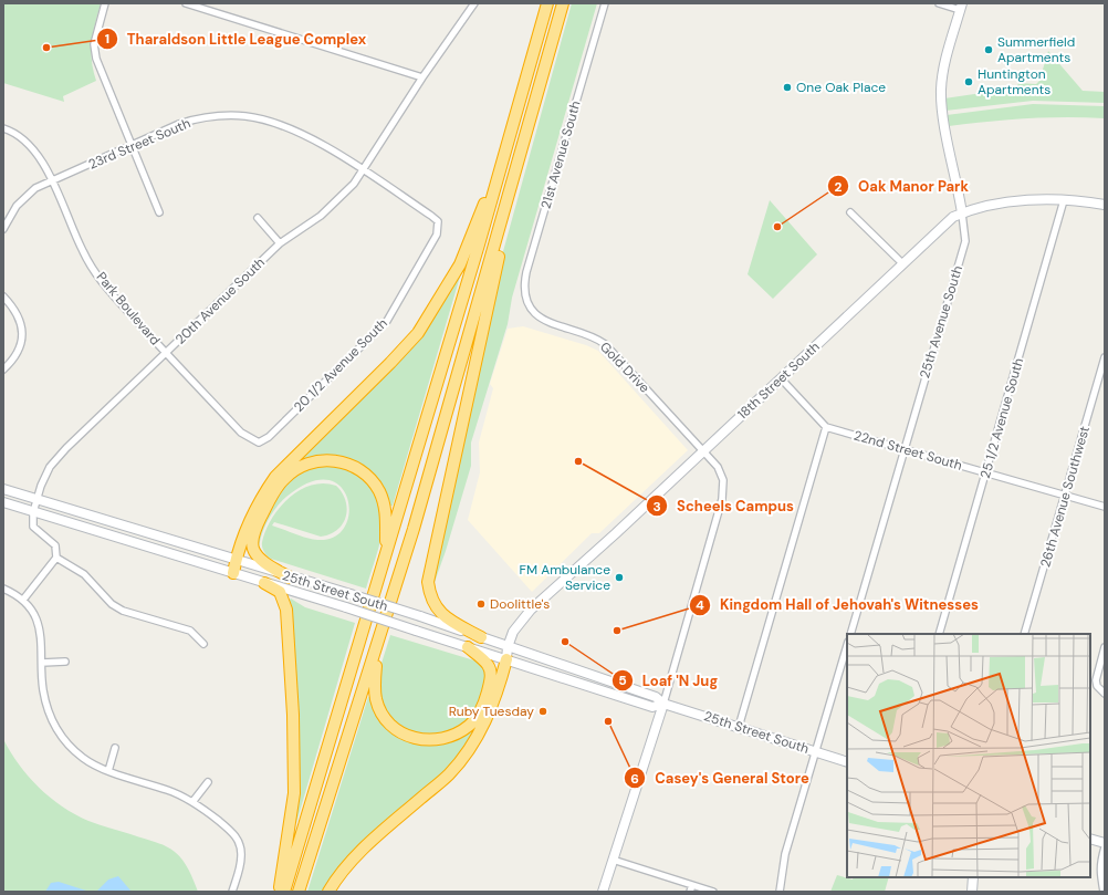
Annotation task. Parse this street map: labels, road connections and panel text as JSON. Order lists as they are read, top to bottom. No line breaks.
{"streets":{"main road":["25th Avenue South","18th Street South","25th Street South"],"street":["23rd Street South","21st Avenue South","20th Avenue South","Park Boulevard","20 1/2 Avenue South","Gold Drive","25 1/2 Avenue South","22nd Street South","26th Avenue Southwest"]},"crossings":[["23rd Street South","20th Avenue South"],["23rd Street South","Park Boulevard"],["23rd Street South","20 1/2 Avenue South"],["21st Avenue South","Gold Drive"],["20th Avenue South","Park Boulevard"],["20th Avenue South","25th Street South"],["Park Boulevard","20 1/2 Avenue South"],["25th Avenue South","18th Street South"],["25th Avenue South","22nd Street South"],["Gold Drive","18th Street South"],["Gold Drive","25th Street South"],["18th Street South","25 1/2 Avenue South"],["18th Street South","25th Street South"],["25 1/2 Avenue South","22nd Street South"],["22nd Street South","26th Avenue Southwest"]],"places":["Tharaldson Little League Complex","Summerfield Apartments","Huntington Apartments","One Oak Place","Oak Manor Park","Scheels Campus","FM Ambulance Service","Doolittle's","Kingdom Hall of Jehovah's Witnesses","Loaf 'N Jug","Ruby Tuesday","Casey's General Store"]}
